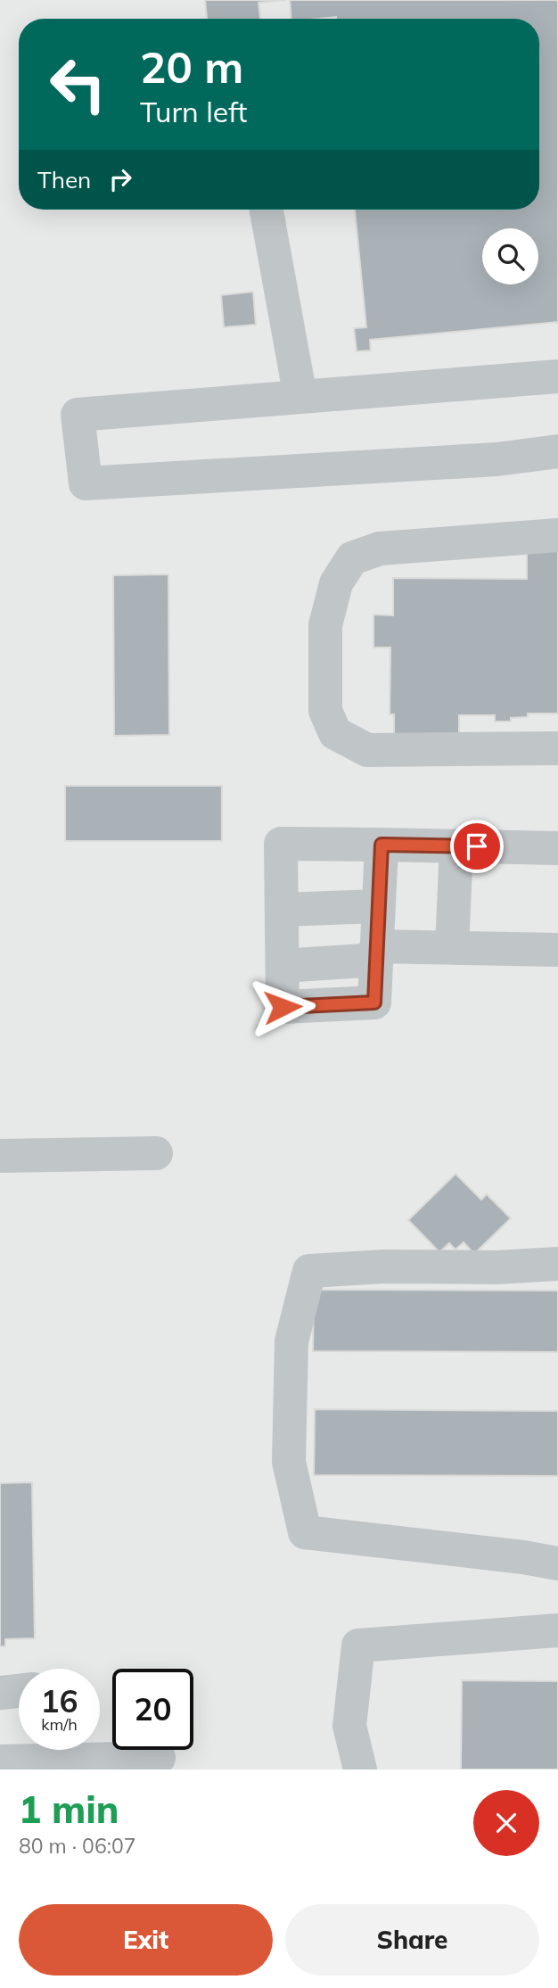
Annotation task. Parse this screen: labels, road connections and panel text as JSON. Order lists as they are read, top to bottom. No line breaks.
{"page":{"turn":["20 m","Turn left"],"then":"Then","speed":"16 km/h","limit":"20","heading":["1 min","80 m · 06:07"],"buttons":["Exit","Share"]}}
